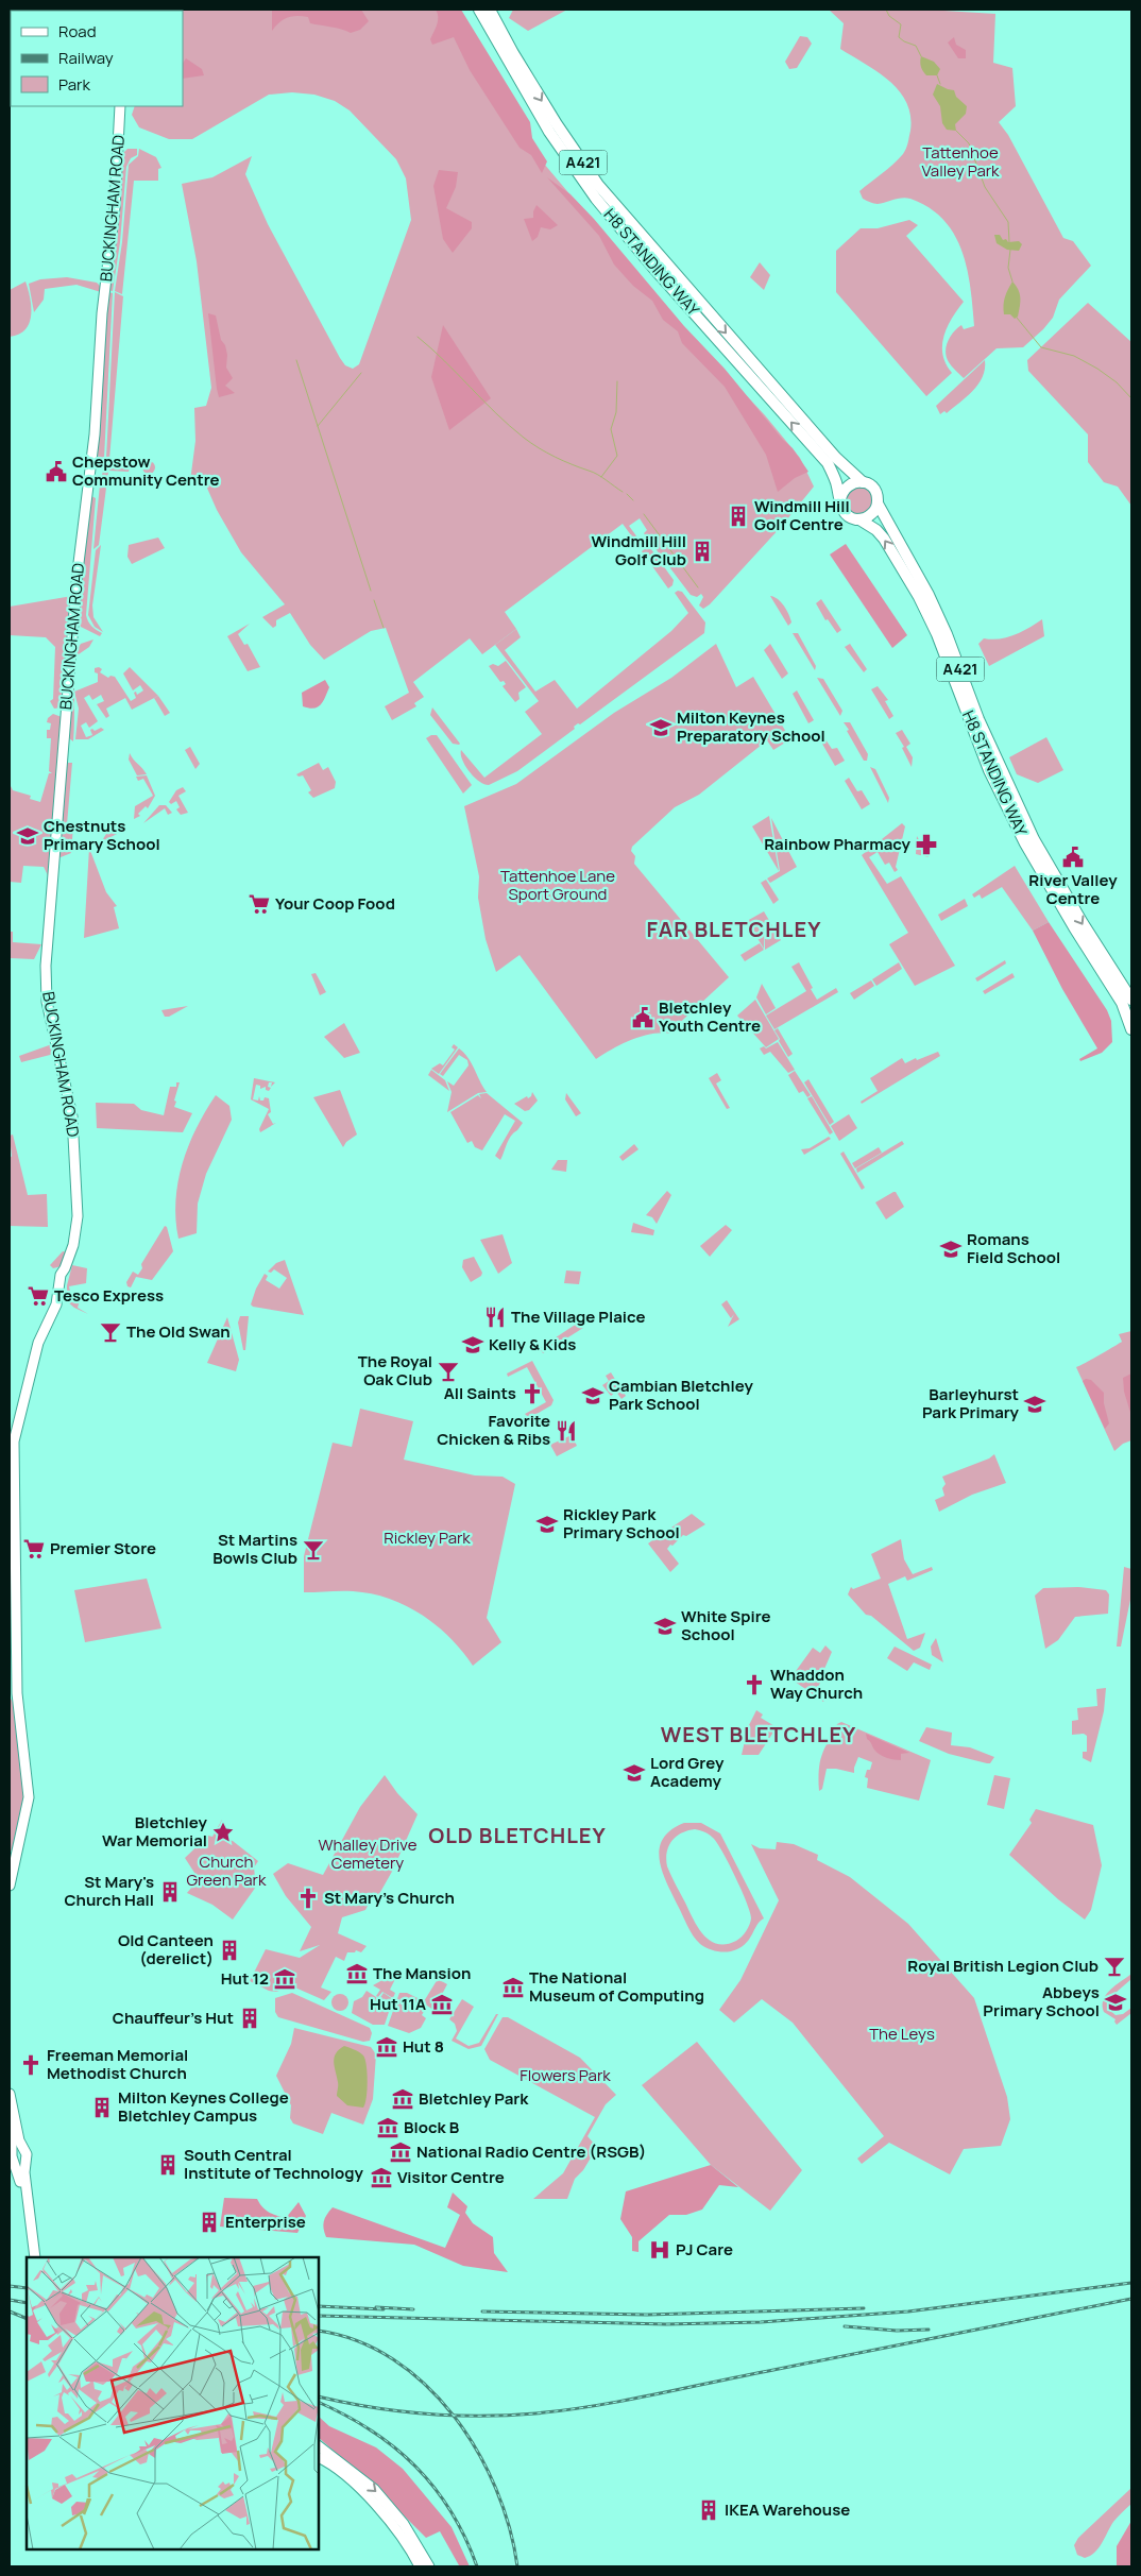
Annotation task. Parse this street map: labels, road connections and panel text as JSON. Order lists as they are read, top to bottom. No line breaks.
{"streets":{"highway":["A421","H8 STANDING WAY"],"main road":["BUCKINGHAM ROAD"]},"crossings":[["A421","H8 STANDING WAY"]],"districts":["FAR BLETCHLEY","WEST BLETCHLEY","OLD BLETCHLEY"],"parks":["Tattenhoe Valley Park","Tattenhoe Lane Sport Ground","Rickley Park","Whalley Drive Cemetery","Church Green Park","The Leys","Flowers Park"],"places":{"public building":["Chepstow Community Centre","River Valley Centre","Bletchley Youth Centre"],"building":["Windmill Hill Golf Centre","Windmill Hill Golf Club","St Mary's Church Hall","Old Canteen (derelict)","Chauffeur's Hut","Milton Keynes College Bletchley Campus","South Central Institute of Technology","Enterprise","IKEA Warehouse"],"school or university":["Milton Keynes Preparatory School","Chestnuts Primary School","Romans Field School","Kelly & Kids","Cambian Bletchley Park School","Barleyhurst Park Primary","Rickley Park Primary School","White Spire School","Lord Grey Academy","Abbeys Primary School"],"pharmacy":["Rainbow Pharmacy"],"supermarket":["Your Coop Food","Tesco Express","Premier Store"],"restaurant":["The Village Plaice","Favorite Chicken & Ribs"],"bar":["The Old Swan","The Royal Oak Club","St Martins Bowls Club","Royal British Legion Club"],"church":["All Saints","Whaddon Way Church","St Mary's Church","Freeman Memorial Methodist Church"],"place":["Bletchley War Memorial"],"museum":["The Mansion","Hut 12","The National Museum of Computing","Hut 11A","Hut 8","Bletchley Park","Block B","National Radio Centre (RSGB)","Visitor Centre"],"hospital":["PJ Care"]},"legend":["Road","Railway","Park"]}
